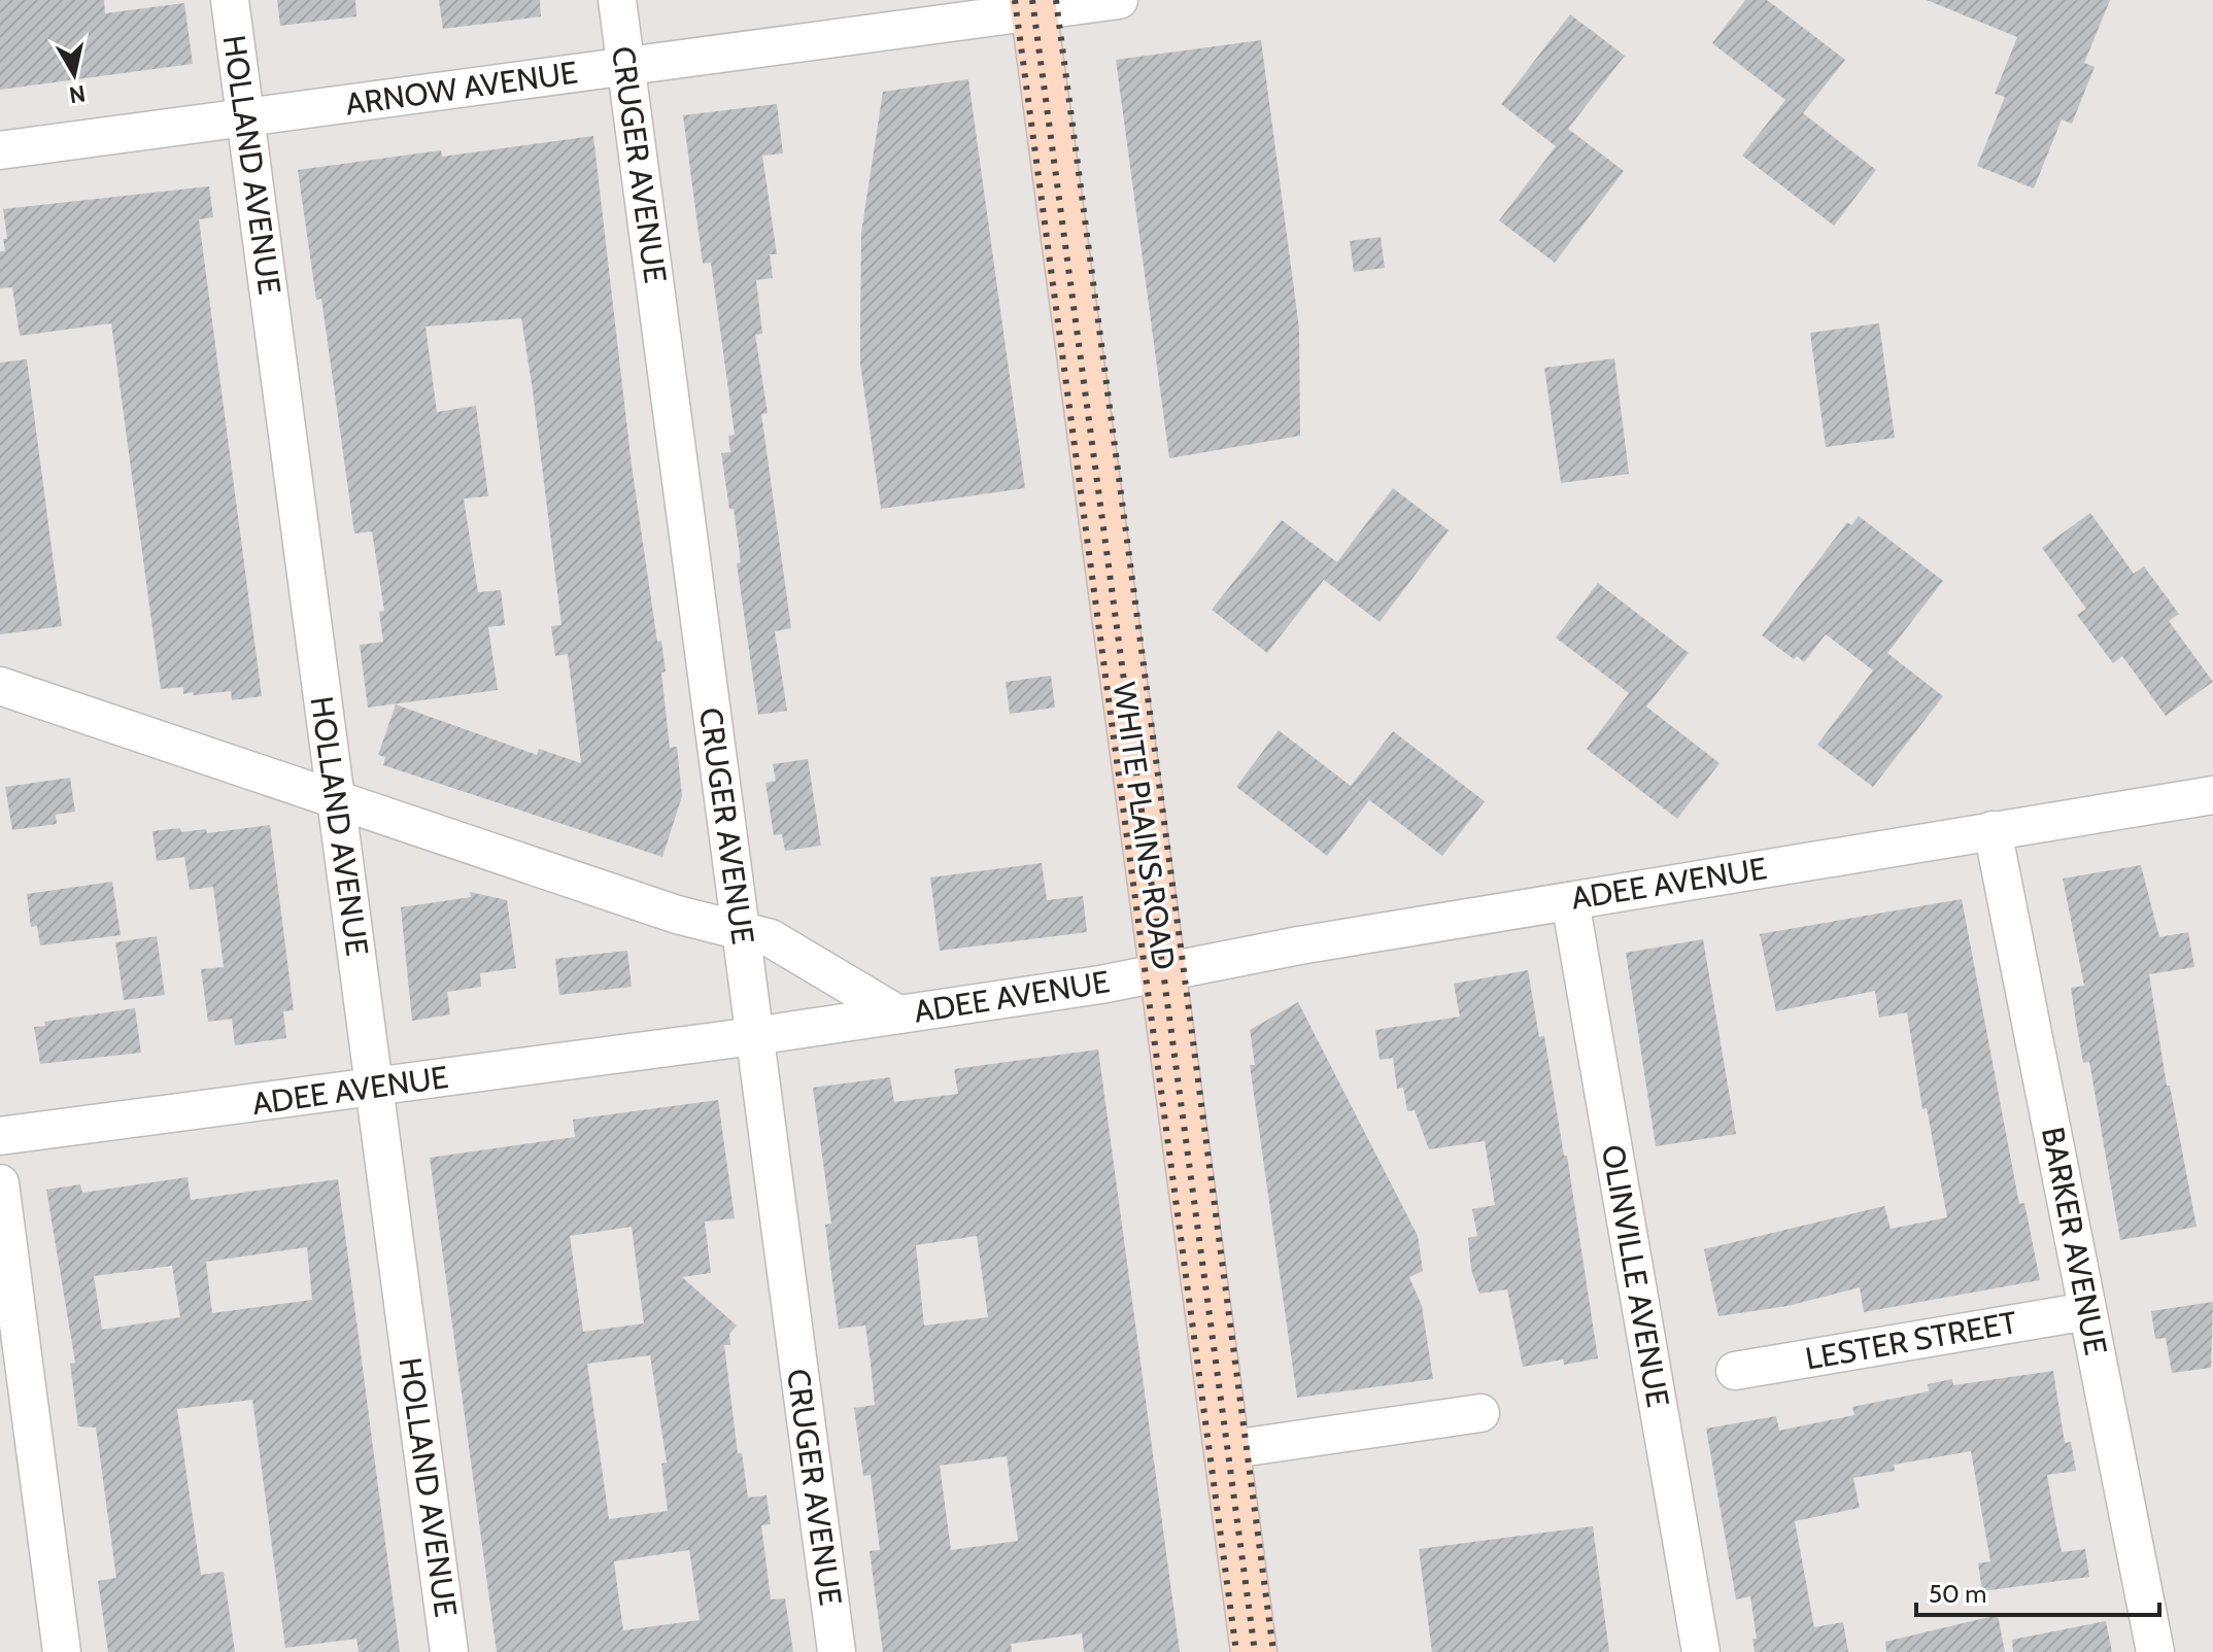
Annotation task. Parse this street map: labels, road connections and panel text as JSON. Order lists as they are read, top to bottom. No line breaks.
{"streets":{"main road":["WHITE PLAINS ROAD"],"street":["ARNOW AVENUE","HOLLAND AVENUE","CRUGER AVENUE","ADEE AVENUE","BARKER AVENUE","OLINVILLE AVENUE","LESTER STREET"]},"crossings":[["ARNOW AVENUE","HOLLAND AVENUE"],["ARNOW AVENUE","CRUGER AVENUE"],["ARNOW AVENUE","WHITE PLAINS ROAD"],["HOLLAND AVENUE","ADEE AVENUE"],["CRUGER AVENUE","ADEE AVENUE"],["WHITE PLAINS ROAD","ADEE AVENUE"],["ADEE AVENUE","BARKER AVENUE"],["ADEE AVENUE","OLINVILLE AVENUE"],["BARKER AVENUE","LESTER STREET"]],"scale_bar":"50 m","north":"bottom"}
